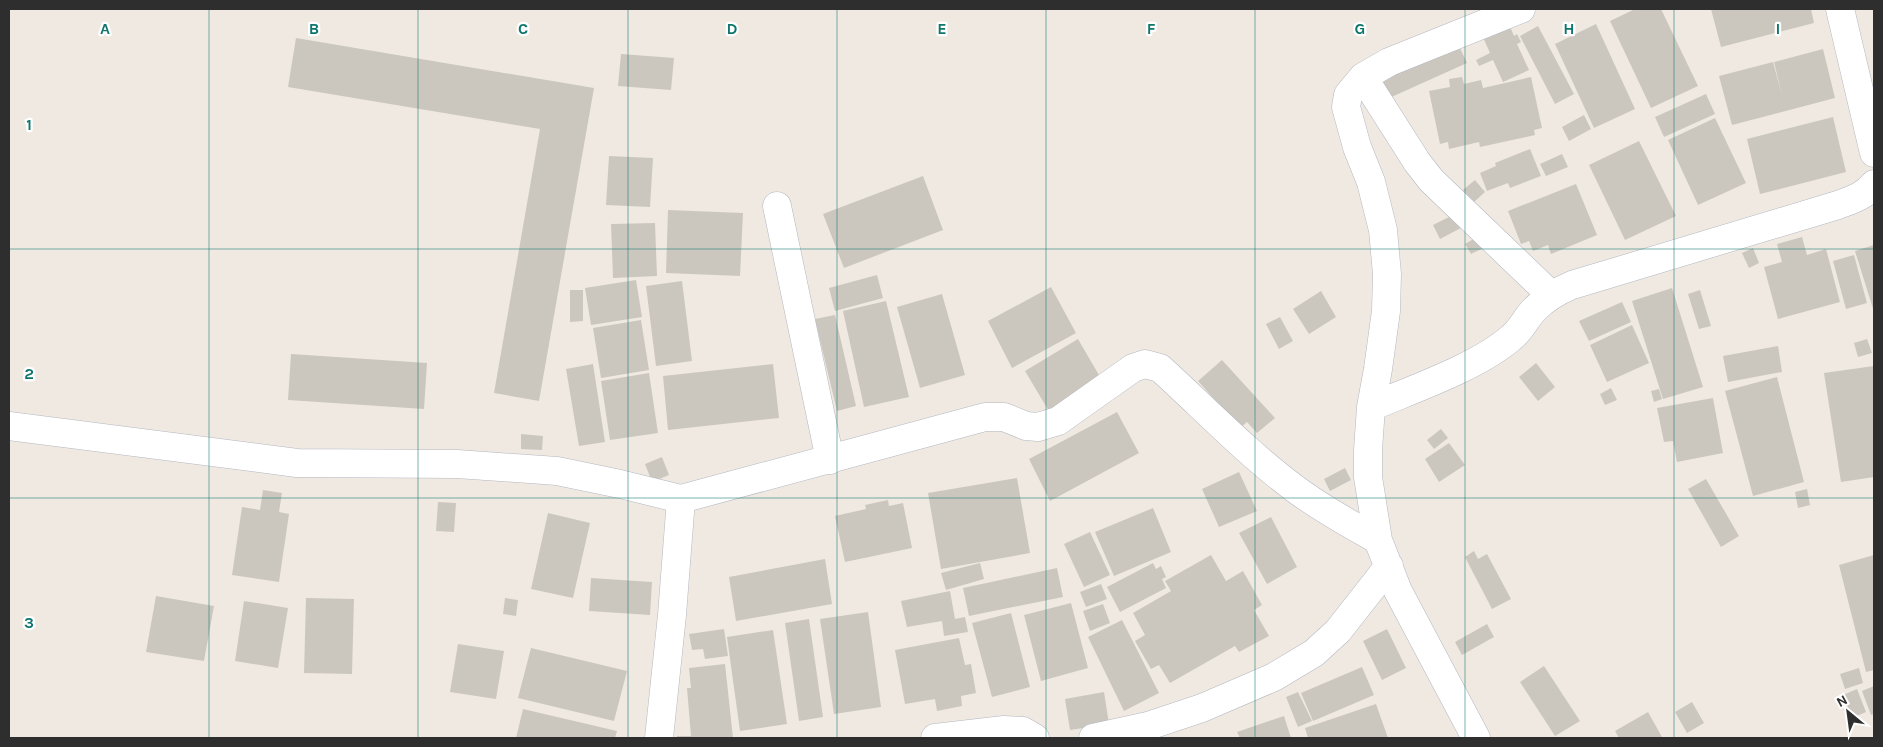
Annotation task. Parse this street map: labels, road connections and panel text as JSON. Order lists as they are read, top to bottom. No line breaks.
{"north":"top left","grid":{"columns":["A","B","C","D","E","F","G","H","I"],"rows":["1","2","3"]}}
